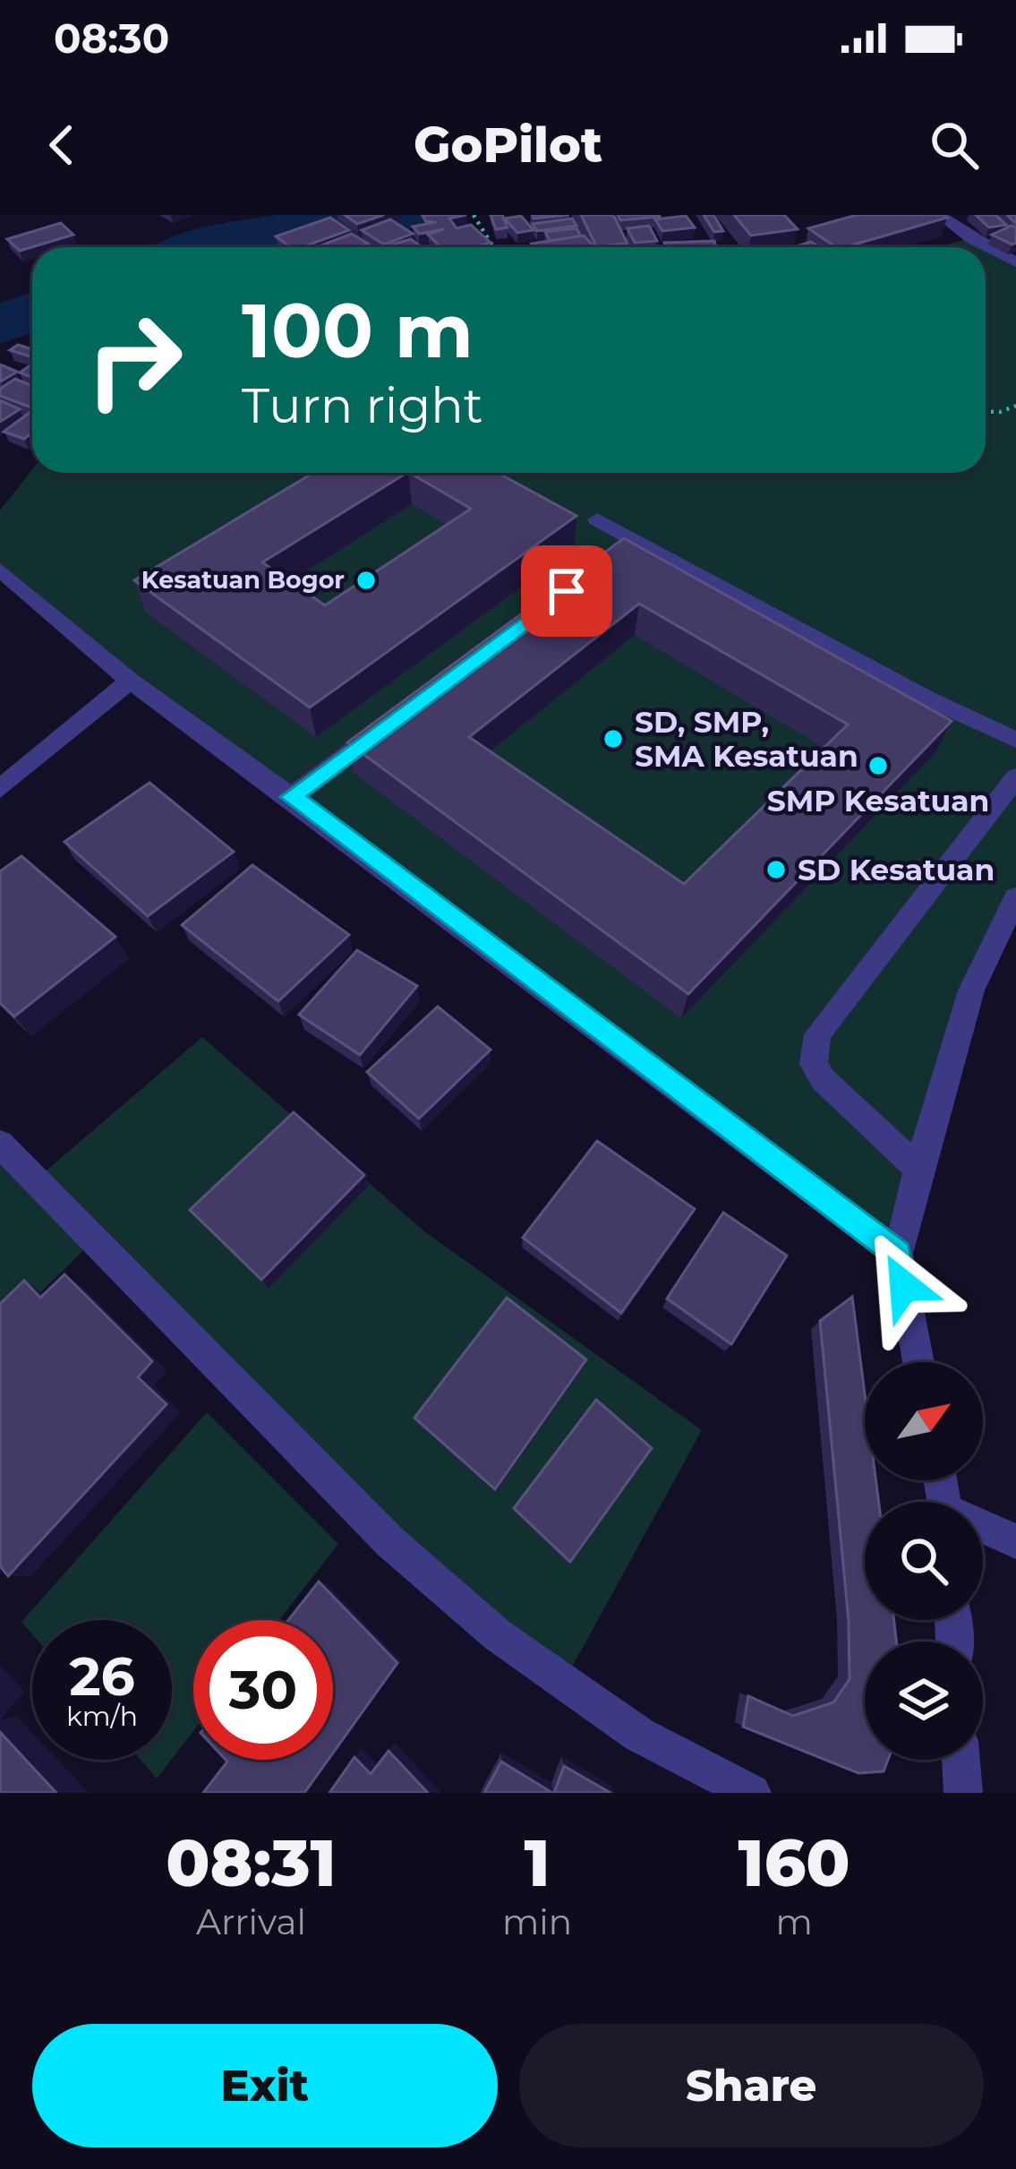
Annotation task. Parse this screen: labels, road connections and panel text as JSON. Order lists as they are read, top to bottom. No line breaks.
{"places":["Kesatuan Bogor","SD, SMP, SMA Kesatuan","SMP Kesatuan","SD Kesatuan"],"north":"top right","page":{"status":"08:30","header":"GoPilot","turn":["100 m","Turn right"],"speed":"26 km/h","limit":"30","eta":["08:31","Arrival","1","min","160","m"],"buttons":["Exit","Share"]}}
